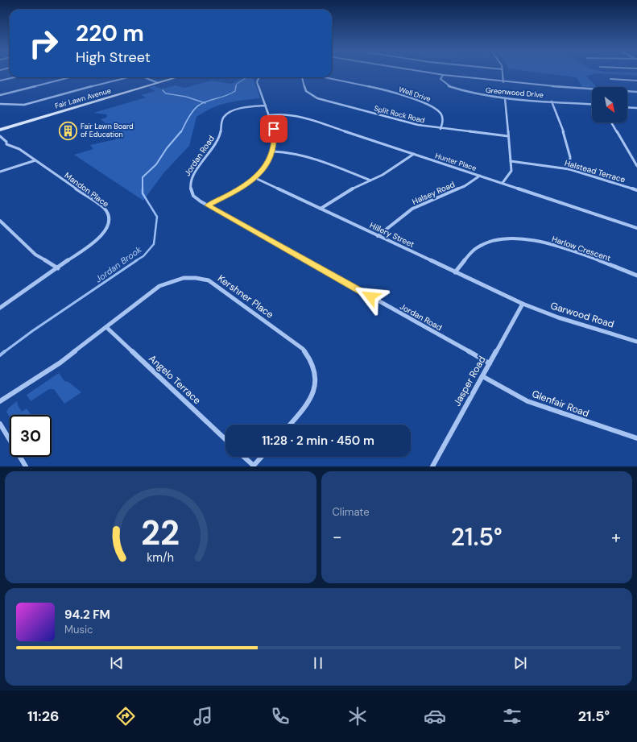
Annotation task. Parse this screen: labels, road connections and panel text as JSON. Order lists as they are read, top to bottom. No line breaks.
{"streets":{"main road":["Fair Lawn Avenue"],"street":["Greenwood Drive","Well Drive","Split Rock Road","Jordan Road","Hunter Place","Halstead Terrace","Mandon Place","Halsey Road","Hillery Street","Harlow Crescent","Kershner Place","Garwood Road","Angelo Terrace","Jasper Road","Glenfair Road"]},"crossings":[["Well Drive","Split Rock Road"],["Jordan Road","Jasper Road"],["Hunter Place","Halsey Road"],["Halsey Road","Hillery Street"],["Hillery Street","Harlow Crescent"],["Hillery Street","Garwood Road"],["Hillery Street","Jasper Road"],["Kershner Place","Angelo Terrace"],["Garwood Road","Jasper Road"],["Jasper Road","Glenfair Road"]],"water":["Jordan Brook"],"places":{"building":["Fair Lawn Board of Education"]},"north":"bottom right","page":{"turn":["220 m","High Street"],"limit":"30","trip":"11:28 · 2 min · 450 m","tile":"Climate","heat":["−","21.5°","+"],"song":["94.2 FM","Music"],"tabs":["11:26","21.5°"],"gauge":["22","km/h"]}}
